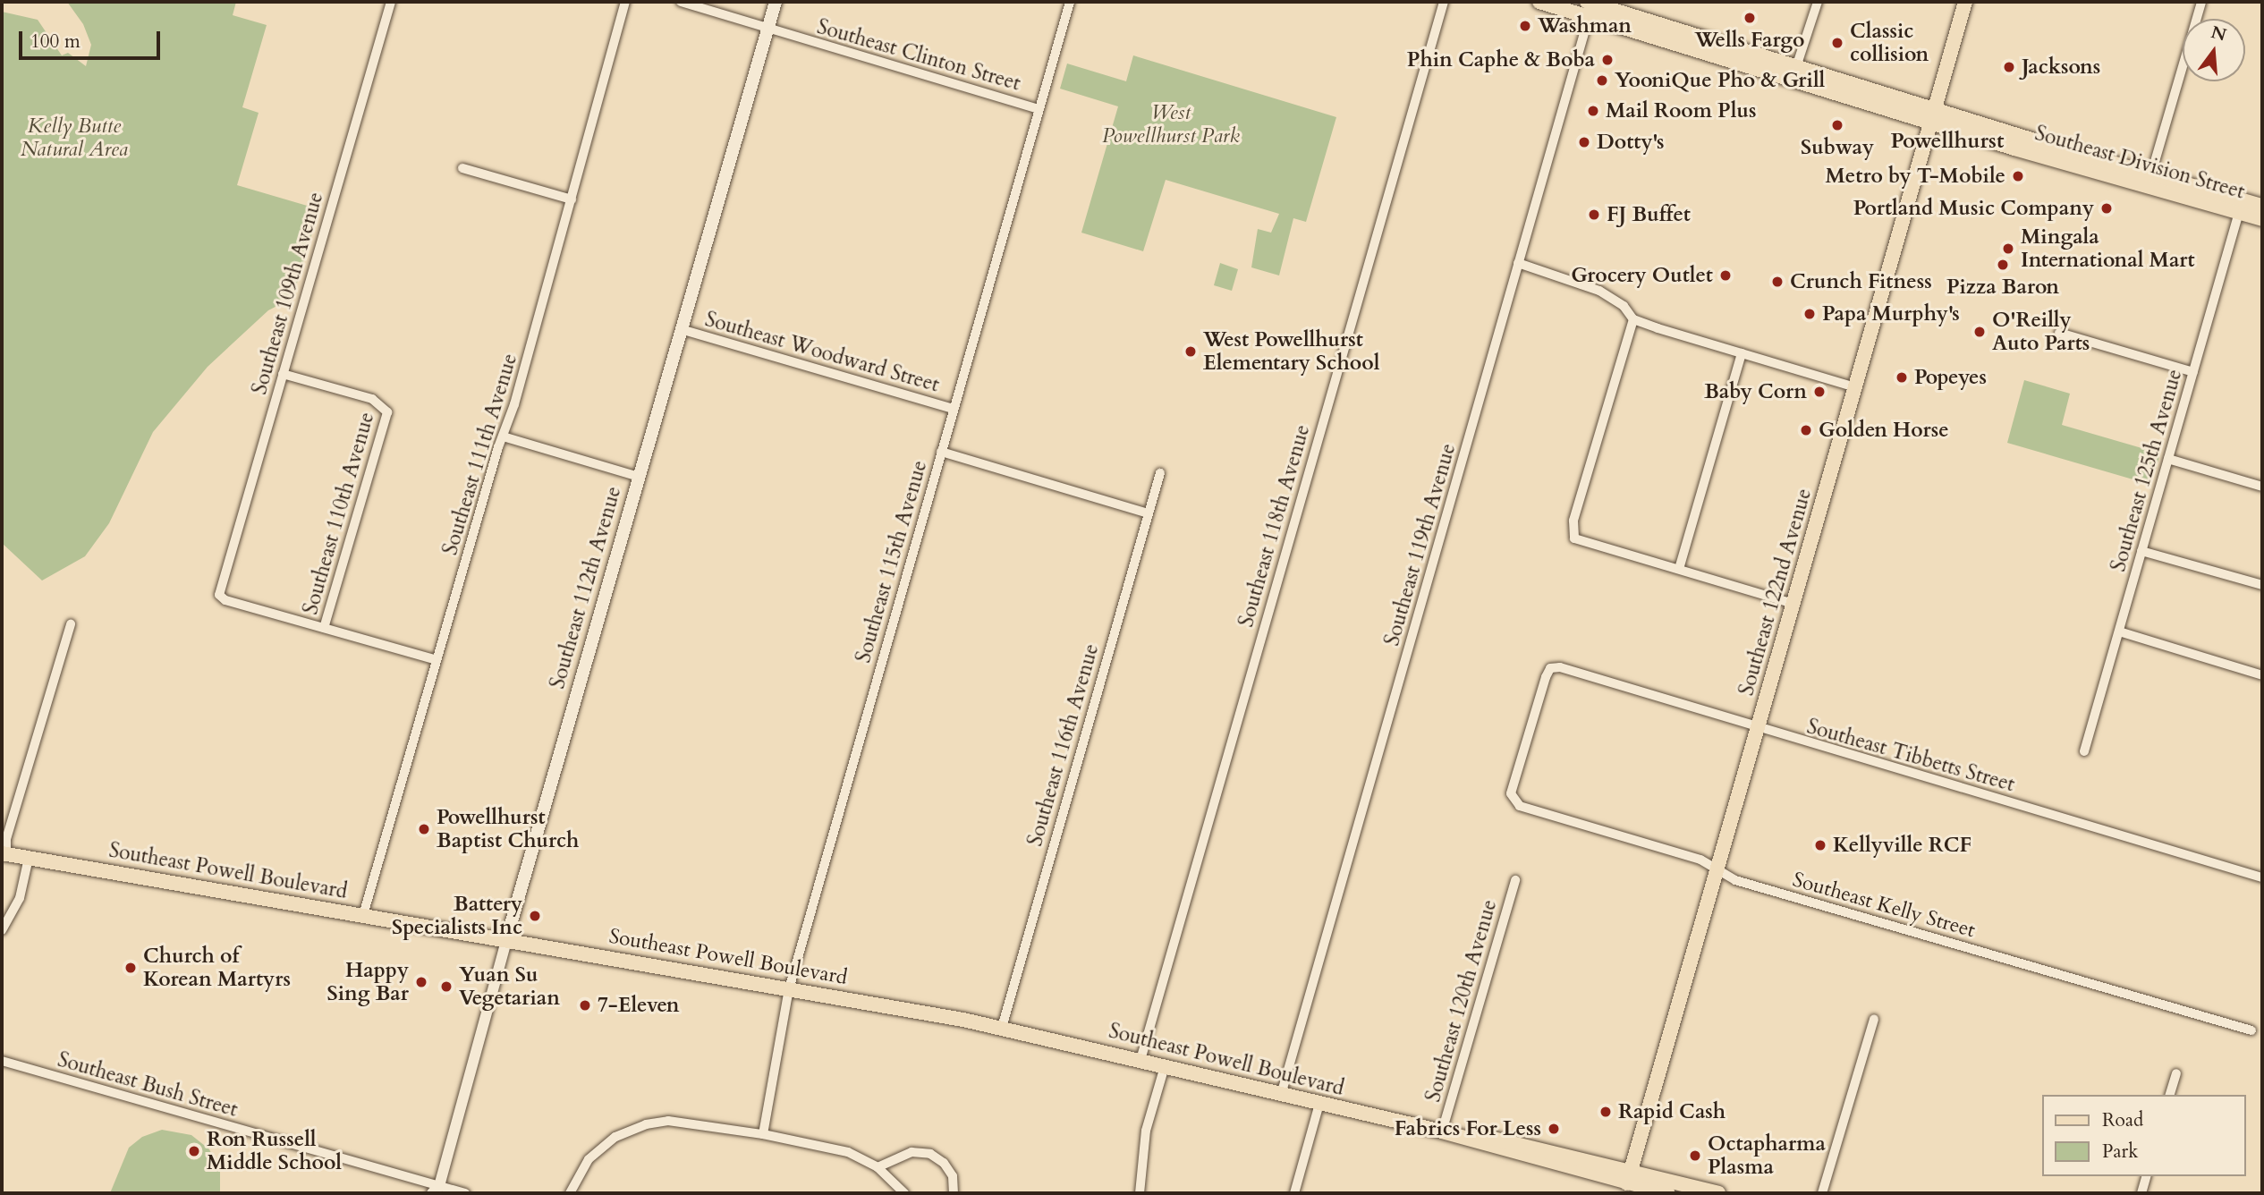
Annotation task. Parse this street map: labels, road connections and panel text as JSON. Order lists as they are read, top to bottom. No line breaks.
{"streets":{"main road":["Southeast Division Street","Southeast 112th Avenue","Southeast 122nd Avenue","Southeast Powell Boulevard"],"street":["Southeast Clinton Street","Southeast 109th Avenue","Southeast Woodward Street","Southeast 111th Avenue","Southeast 125th Avenue","Southeast 110th Avenue","Southeast 118th Avenue","Southeast 119th Avenue","Southeast 115th Avenue","Southeast 116th Avenue","Southeast Tibbetts Street","Southeast Kelly Street","Southeast 120th Avenue","Southeast Bush Street"]},"crossings":[["Southeast Clinton Street","Southeast 115th Avenue"],["Southeast Clinton Street","Southeast 112th Avenue"],["Southeast Division Street","Southeast 125th Avenue"],["Southeast Division Street","Southeast 119th Avenue"],["Southeast Division Street","Southeast 122nd Avenue"],["Southeast 109th Avenue","Southeast 110th Avenue"],["Southeast Woodward Street","Southeast 115th Avenue"],["Southeast Woodward Street","Southeast 112th Avenue"],["Southeast 111th Avenue","Southeast Powell Boulevard"],["Southeast 118th Avenue","Southeast Powell Boulevard"],["Southeast 119th Avenue","Southeast Powell Boulevard"],["Southeast 115th Avenue","Southeast Powell Boulevard"],["Southeast 112th Avenue","Southeast Powell Boulevard"],["Southeast 112th Avenue","Southeast Bush Street"],["Southeast 122nd Avenue","Southeast Tibbetts Street"],["Southeast 122nd Avenue","Southeast Powell Boulevard"],["Southeast 122nd Avenue","Southeast Kelly Street"],["Southeast 116th Avenue","Southeast Powell Boulevard"],["Southeast Tibbetts Street","Southeast Kelly Street"],["Southeast Powell Boulevard","Southeast 120th Avenue"]],"districts":["Powellhurst"],"parks":["West Powellhurst Park","Kelly Butte Natural Area"],"places":["Wells Fargo","Washman","Classic collision","Phin Caphe & Boba","Jacksons","YooniQue Pho & Grill","Mail Room Plus","Subway","Dotty's","Metro by T-Mobile","Portland Music Company","FJ Buffet","Mingala International Mart","Pizza Baron","Grocery Outlet","Crunch Fitness","Papa Murphy's","O'Reilly Auto Parts","West Powellhurst Elementary School","Popeyes","Baby Corn","Golden Horse","Powellhurst Baptist Church","Kellyville RCF","Battery Specialists Inc","Church of Korean Martyrs","Happy Sing Bar","Yuan Su Vegetarian","7-Eleven","Rapid Cash","Fabrics For Less","Ron Russell Middle School","Octapharma Plasma"],"legend":["Road","Park"],"scale_bar":"100 m","north":"top"}
